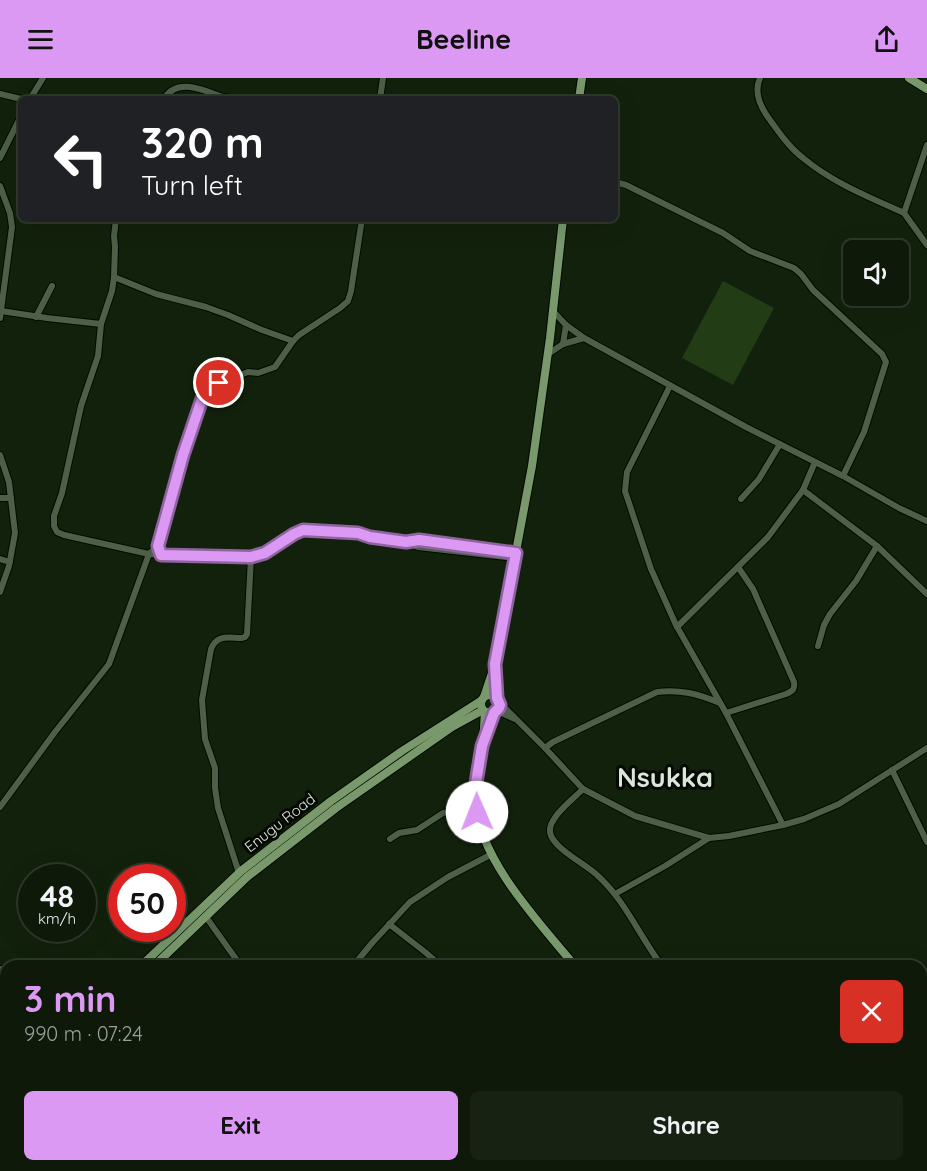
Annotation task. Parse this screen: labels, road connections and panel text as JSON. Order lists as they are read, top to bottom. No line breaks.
{"streets":{"main road":["Enugu Road"]},"districts":["Nsukka"],"page":{"header":"Beeline","turn":["320 m","Turn left"],"speed":"48 km/h","limit":"50","heading":["3 min","990 m · 07:24"],"buttons":["Exit","Share"]}}
